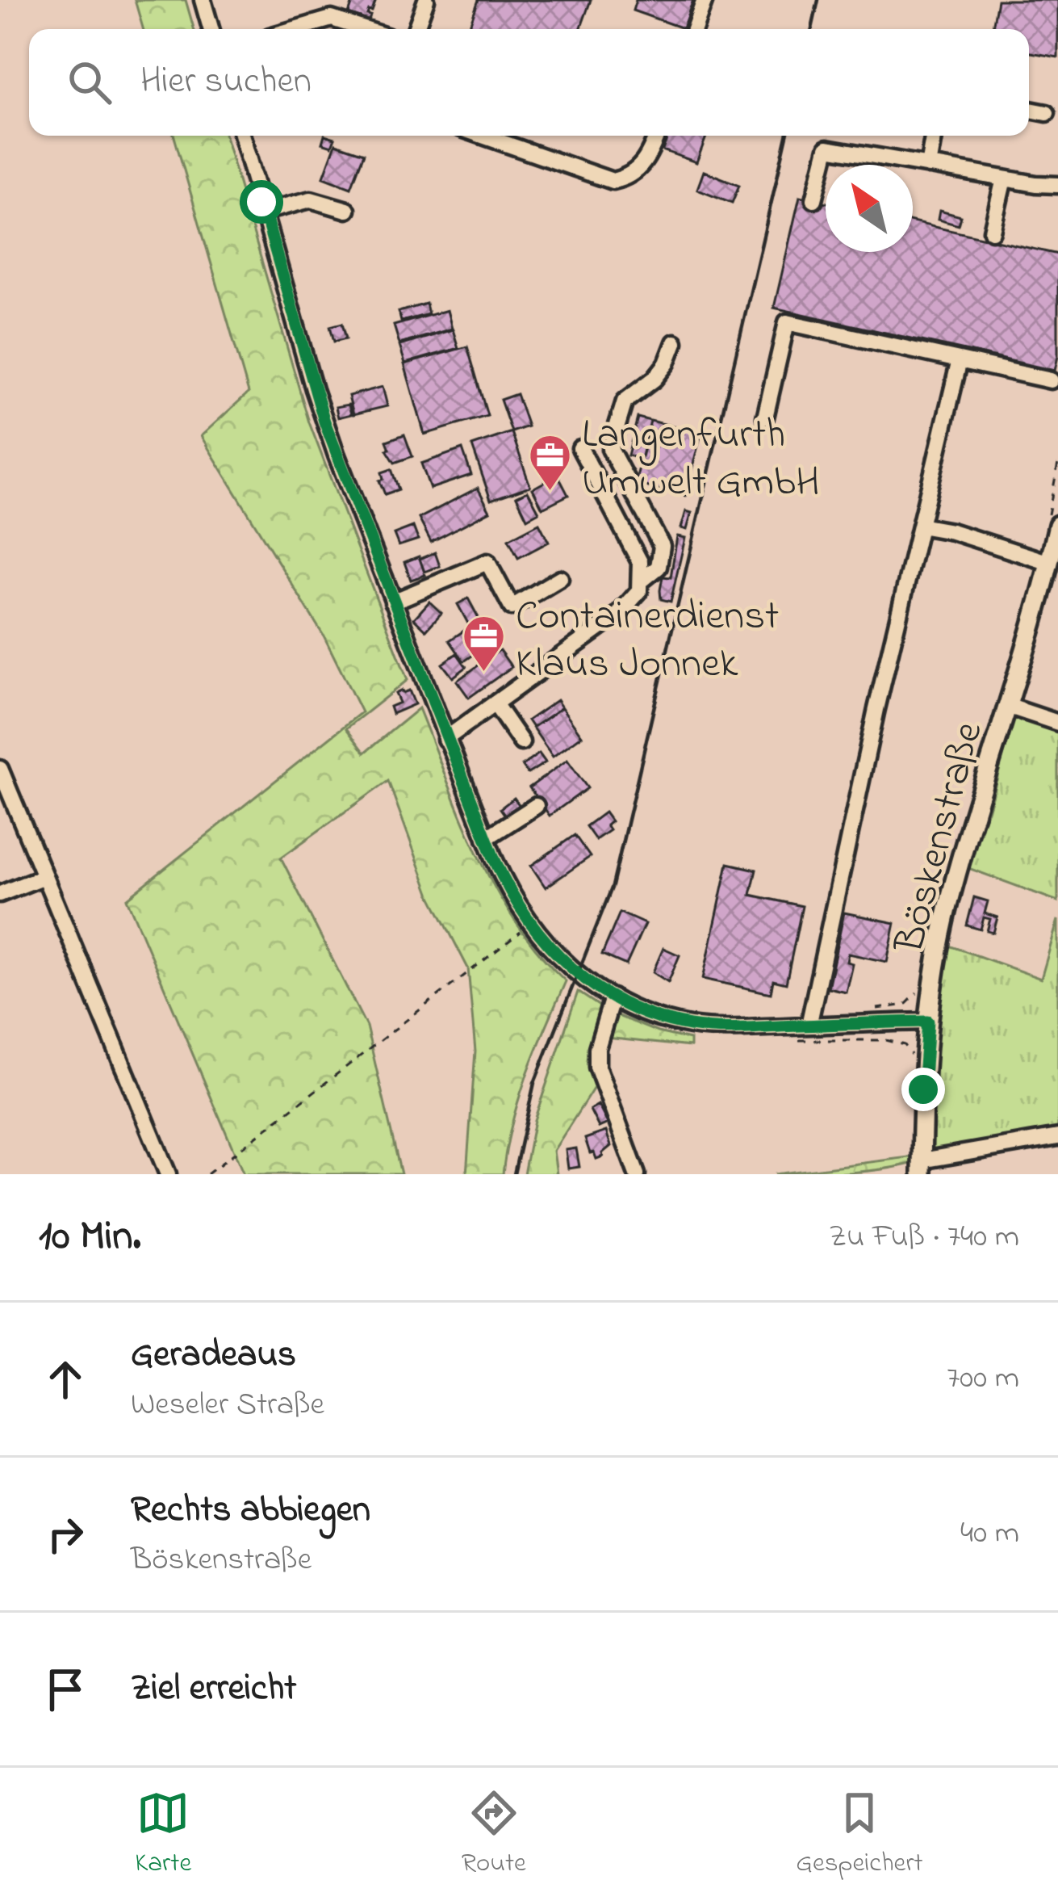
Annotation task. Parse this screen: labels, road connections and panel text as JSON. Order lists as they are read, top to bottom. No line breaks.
{"streets":{"main road":["Böskenstraße"]},"places":{"office":["Langenfurth Umwelt GmbH","Containerdienst Klaus Jonnek"]},"north":"top left","page":{"search":"Hier suchen","heading":["10 Min.","Zu Fuß · 740 m"],"list":[["Geradeaus","Weseler Straße","700 m"],["Rechts abbiegen","Böskenstraße","40 m"],"Ziel erreicht"],"nav":["Karte","Route","Gespeichert"]}}
